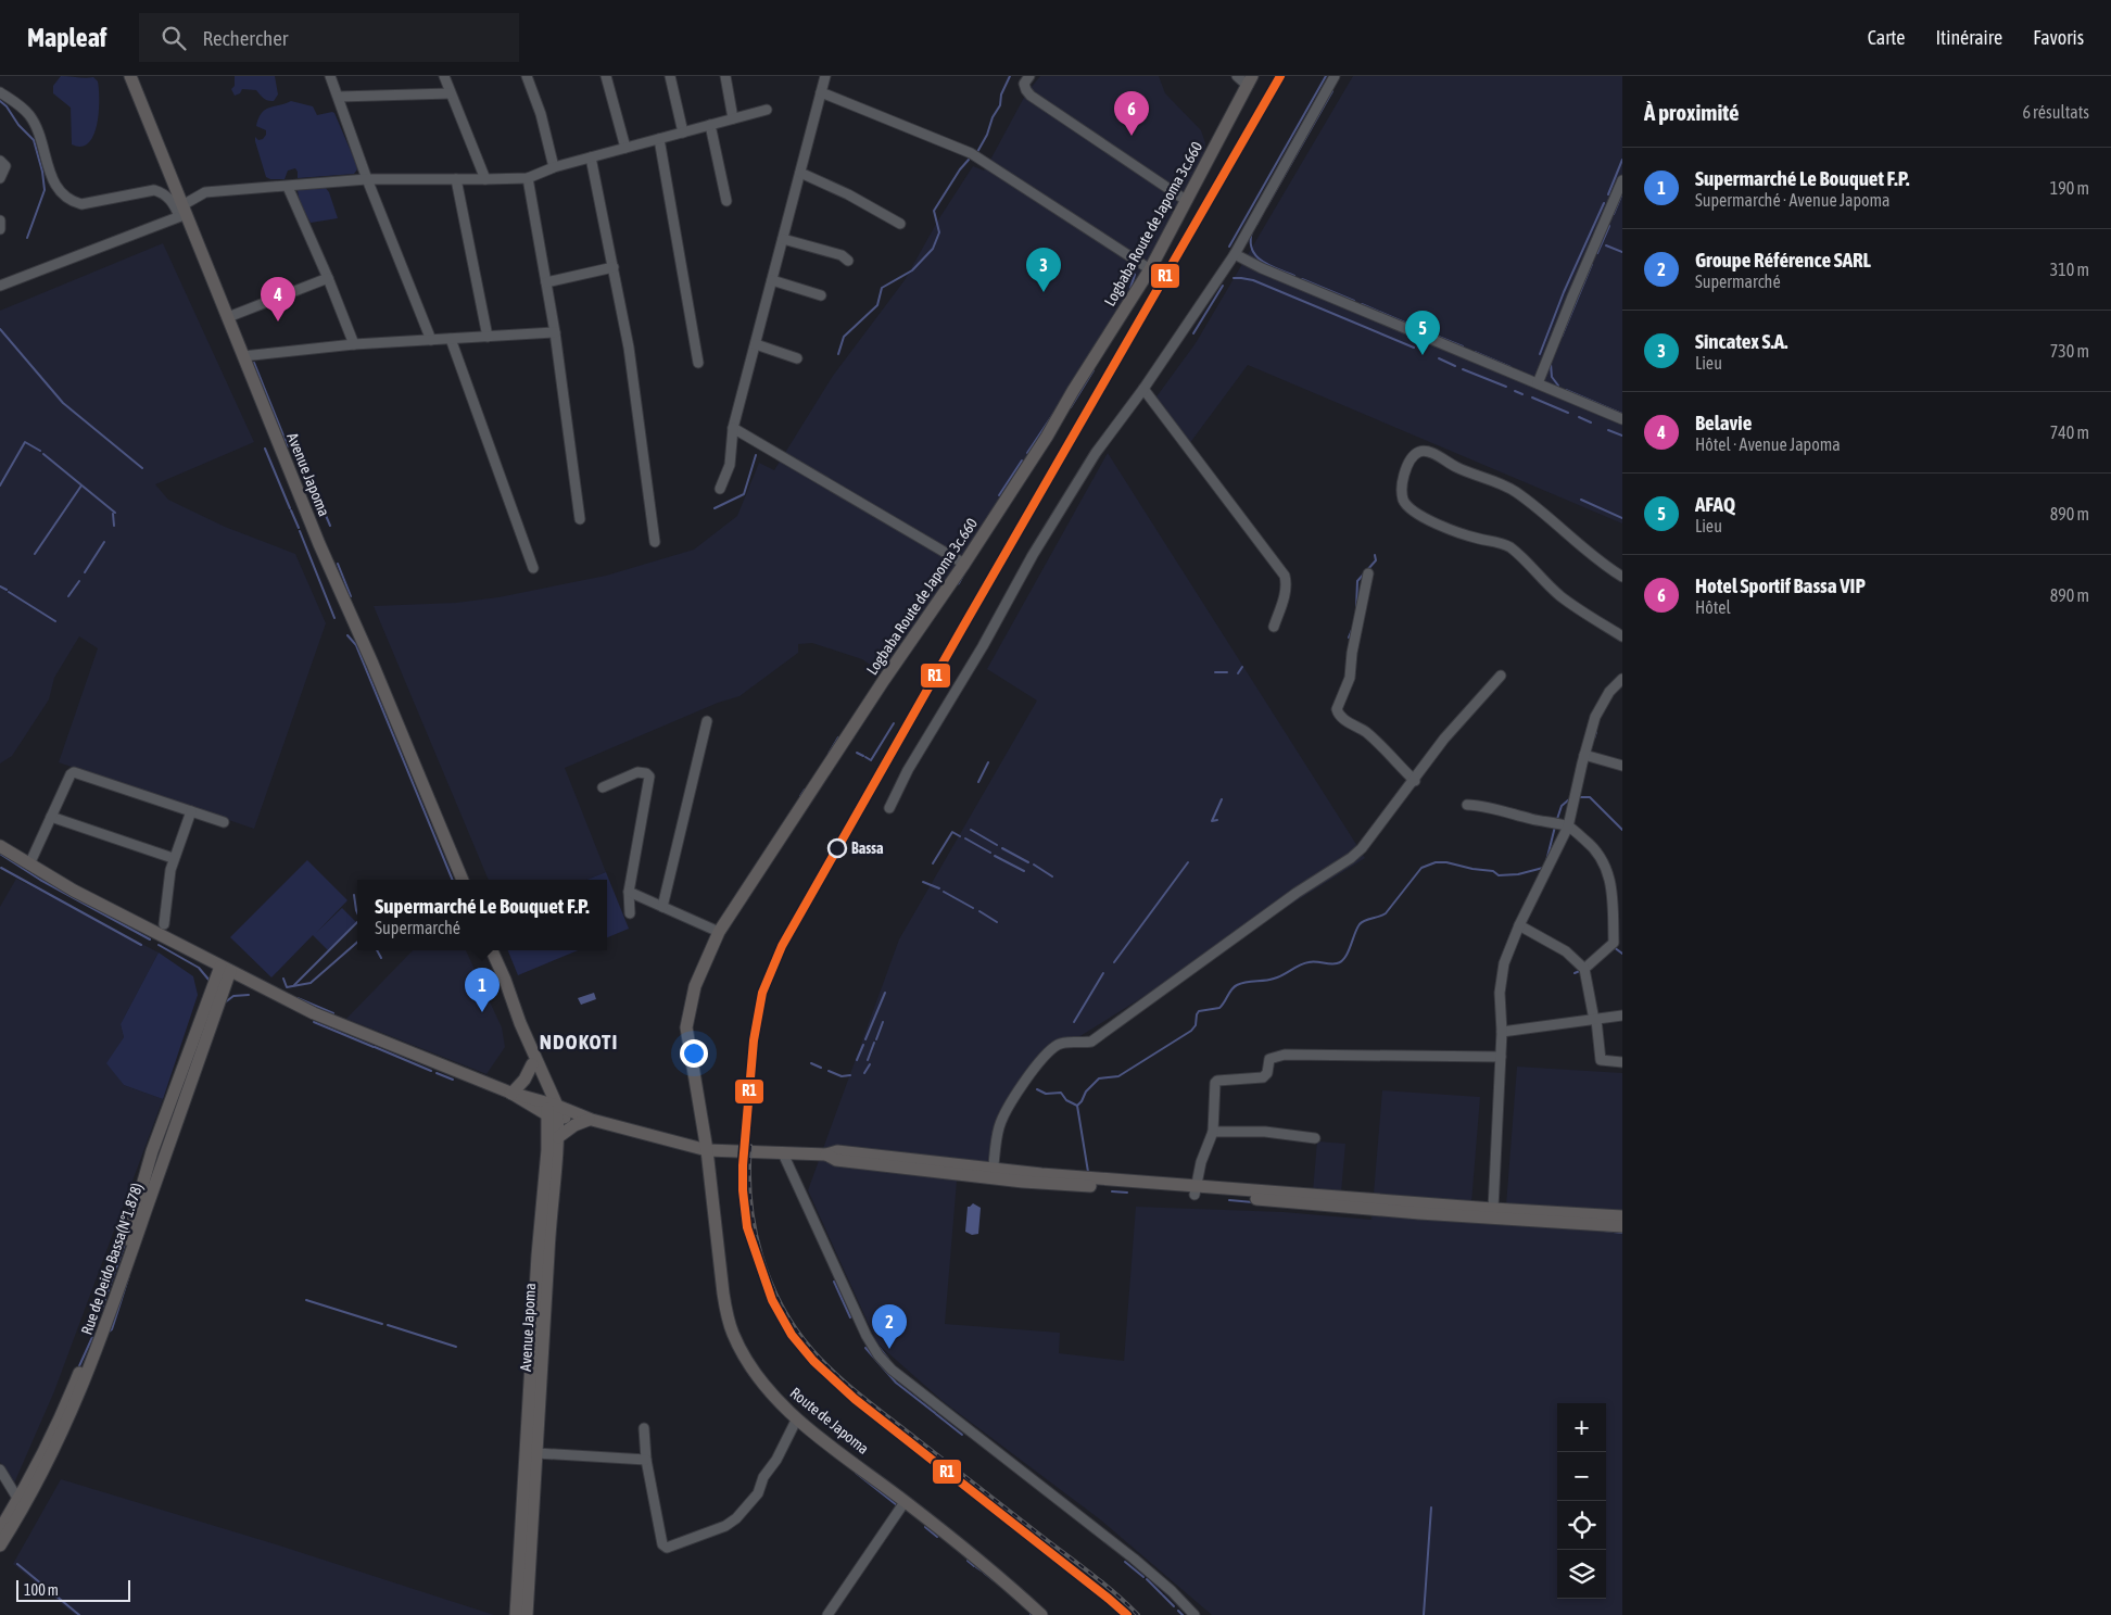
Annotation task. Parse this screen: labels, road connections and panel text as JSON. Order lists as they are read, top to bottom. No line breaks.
{"streets":{"main road":["Logbaba Route de Japoma 3c.660","Avenue Japoma","Rue de Deido Bassa(N°1.878)","Route de Japoma"]},"crossings":[["Logbaba Route de Japoma 3c.660","Route de Japoma"]],"districts":["NDOKOTI"],"places":["Bassa"],"lines":["transit line R1"],"scale_bar":"100 m","page":{"header":"Mapleaf","search":"Rechercher","nav":["Carte","Itinéraire","Favoris"],"heading":["À proximité","6 résultats"],"pins":["6","3","4","5","1","2"],"list":[{"mark":"1","name":"Supermarché Le Bouquet F.P.","note":"Supermarché · Avenue Japoma","value":"190 m"},{"mark":"2","name":"Groupe Référence SARL","note":"Supermarché","value":"310 m"},{"mark":"3","name":"Sincatex S.A.","note":"Lieu","value":"730 m"},{"mark":"4","name":"Belavie","note":"Hôtel · Avenue Japoma","value":"740 m"},{"mark":"5","name":"AFAQ","note":"Lieu","value":"890 m"},{"mark":"6","name":"Hotel Sportif Bassa VIP","note":"Hôtel","value":"890 m"}],"popup":["Supermarché Le Bouquet F.P.","Supermarché"],"map_buttons":["+","−"],"scale":"100 m"}}
